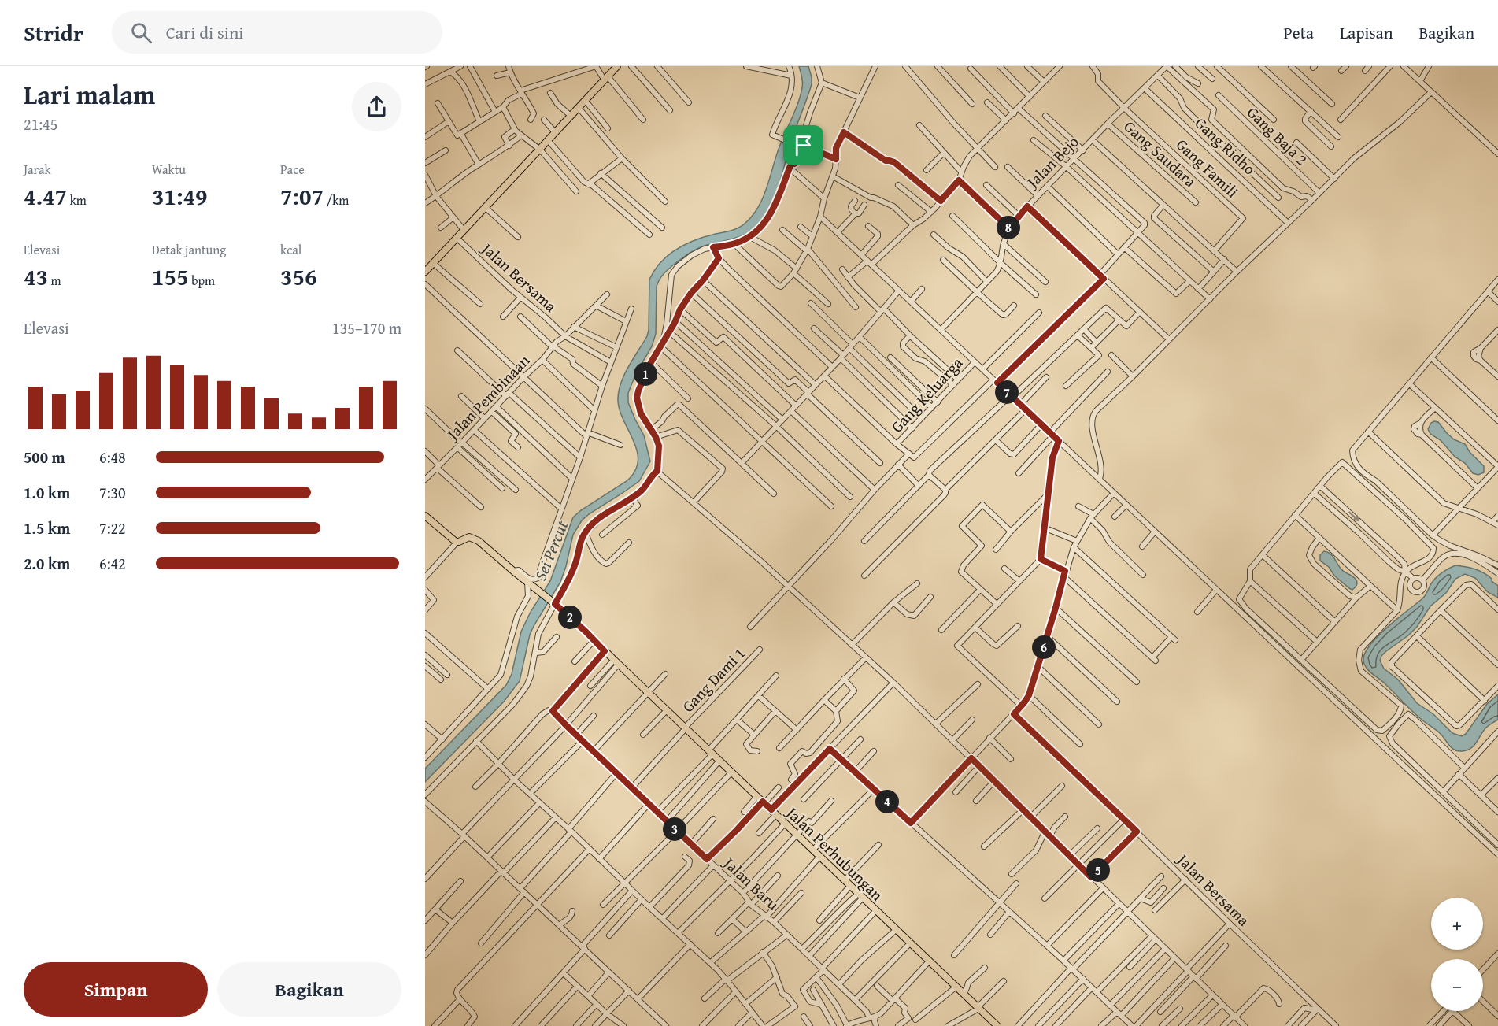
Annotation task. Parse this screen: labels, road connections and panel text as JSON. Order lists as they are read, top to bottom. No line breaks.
{"streets":{"main road":["Jalan Perhubungan"],"street":["Gang Baja 2","Gang Ridho","Gang Saudara","Jalan Bejo","Gang Famili","Jalan Bersama","Gang Keluarga","Jalan Pembinaan","Gang Dami 1","Jalan Baru"]},"crossings":[["Gang Ridho","Jalan Bejo"],["Gang Saudara","Jalan Bejo"],["Jalan Bejo","Gang Famili"],["Jalan Bersama","Jalan Pembinaan"],["Gang Dami 1","Jalan Perhubungan"],["Gang Dami 1","Jalan Baru"]],"water":["Sei Percut"],"page":{"header":"Stridr","search":"Cari di sini","nav":["Peta","Lapisan","Bagikan"],"heading":["Lari malam","21:45"],"stats":[["Jarak","4.47 km"],["Waktu","31:49"],["Pace","7:07 /km"],["Elevasi","43 m"],["Detak jantung","155 bpm"],["kcal","356"]],"pins":["8","1","7","2","6","4","3","5"],"chart":["Elevasi","135–170 m"],"list":[{"name":"500 m","note":"6:48"},{"name":"1.0 km","note":"7:30"},{"name":"1.5 km","note":"7:22"},{"name":"2.0 km","note":"6:42"}],"map_buttons":["+","−"],"buttons":["Simpan","Bagikan"]}}
